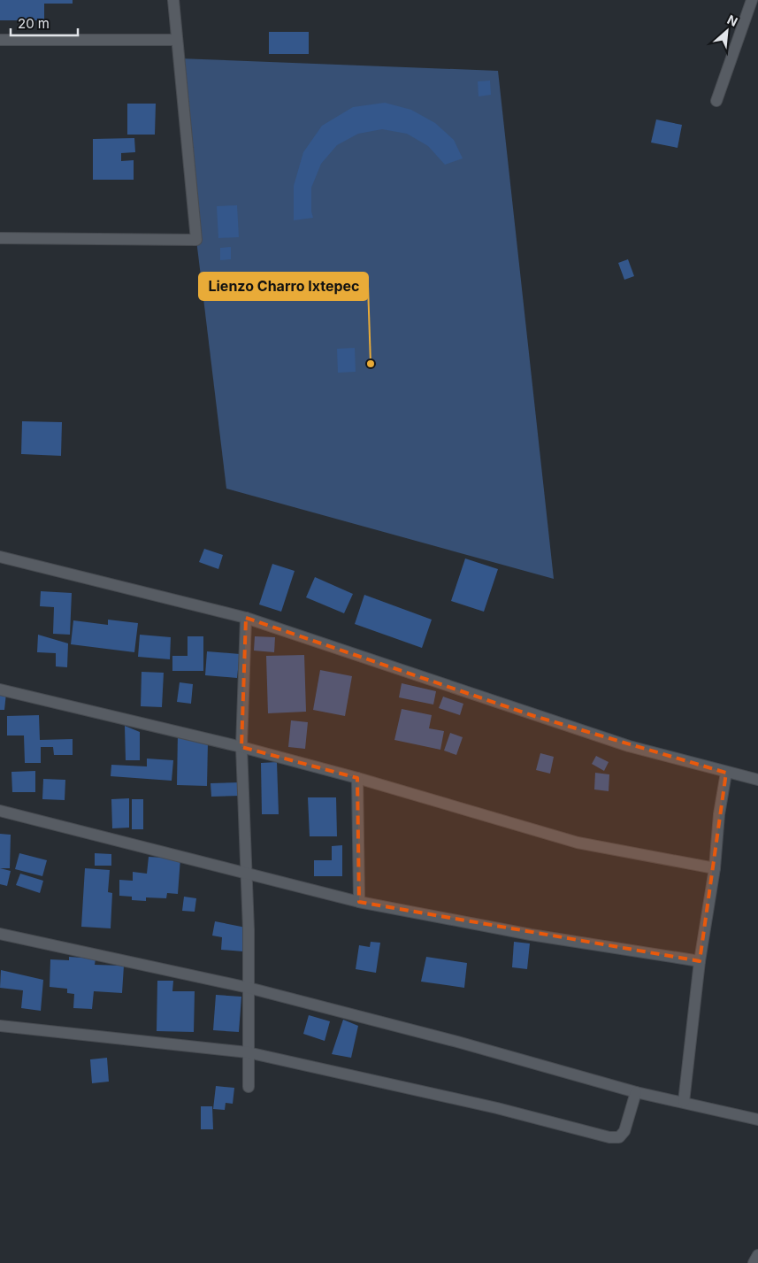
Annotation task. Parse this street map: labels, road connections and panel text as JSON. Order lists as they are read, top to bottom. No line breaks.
{"places":["Lienzo Charro Ixtepec"],"scale_bar":"20 m","north":"top right"}
